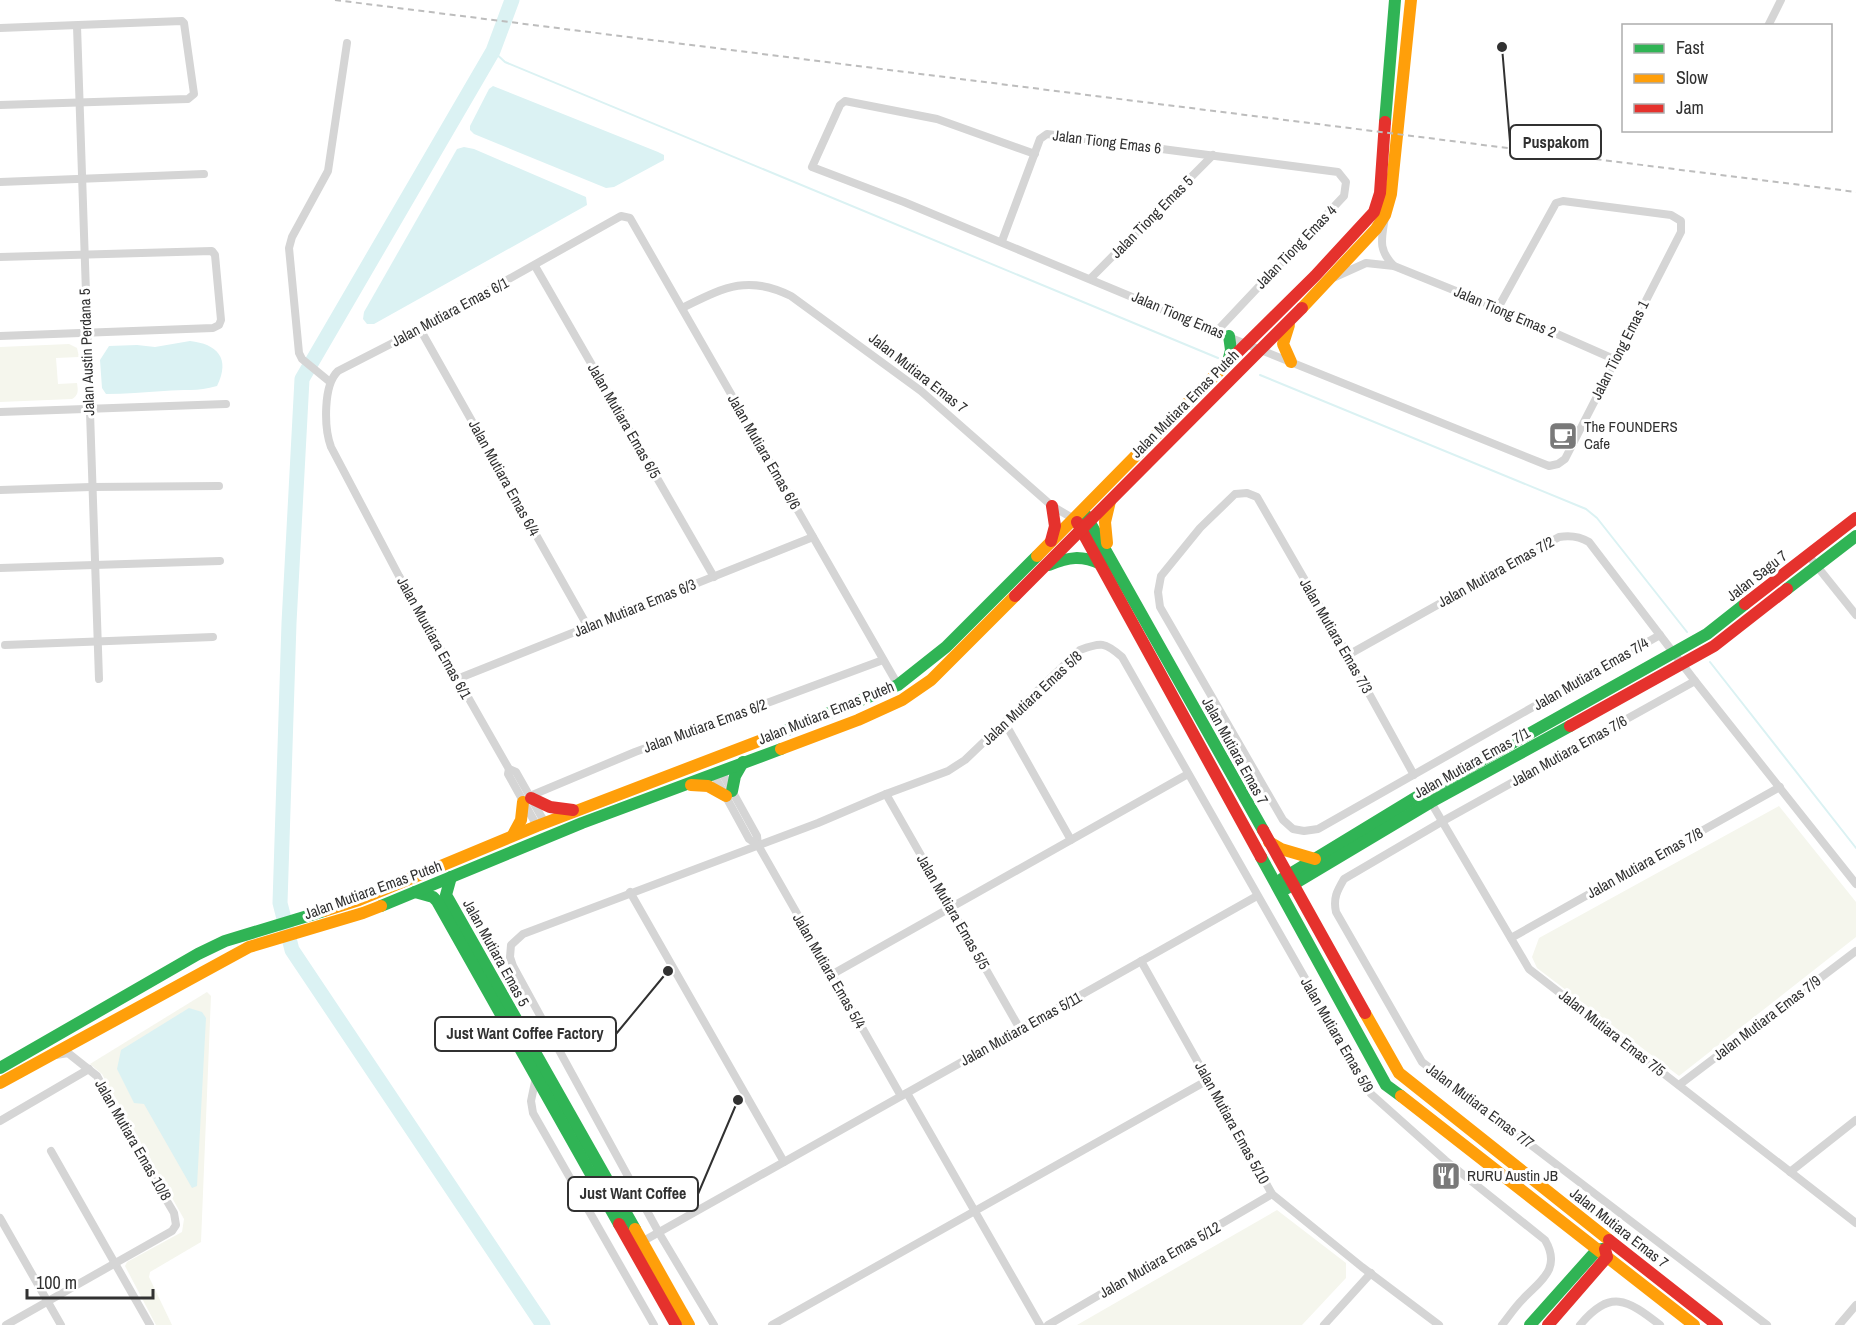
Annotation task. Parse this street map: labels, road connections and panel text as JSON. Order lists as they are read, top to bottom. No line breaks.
{"streets":{"street":["Jalan Tiong Emas 6","Jalan Tiong Emas 5","Jalan Tiong Emas 4","Jalan Mutiara Emas 6/1","Jalan Tiong Emas 2","Jalan Tiong Emas","Jalan Tiong Emas 1","Jalan Austin Perdana 5","Jalan Mutiara Emas 7","Jalan Mutiara Emas Puteh","Jalan Mutiara Emas 6/5","Jalan Mutiara Emas 6/6","Jalan Mutiara Emas 6/4","Jalan Mutiara Emas 7/2","Jalan Sagu 7","Jalan Mutiara Emas 6/3","Jalan Mutiara Emas 7/3","Jalan Muutiara Emas 6/1","Jalan Mutiara Emas 7/4","Jalan Mutiara Emas 5/8","Jalan Mutiara Emas 6/2","Jalan Mutiara Emas 7/6","Jalan Mutiara Emas 7/1","Jalan Mutiara Emas 7/8","Jalan Mutiara Emas 5/5","Jalan Mutiara Emas 5","Jalan Mutiara Emas 5/4","Jalan Mutiara Emas 7/9","Jalan Mutiara Emas 5/11","Jalan Mutiara Emas 7/5","Jalan Mutiara Emas 5/9","Jalan Mutiara Emas 7/7","Jalan Mutiara Emas 5/10","Jalan Mutiara Emas 10/8","Jalan Mutiara Emas 5/12"]},"crossings":[["Jalan Tiong Emas 6","Jalan Tiong Emas 5"],["Jalan Tiong Emas 6","Jalan Tiong Emas 4"],["Jalan Tiong Emas 6","Jalan Tiong Emas"],["Jalan Tiong Emas 5","Jalan Tiong Emas 4"],["Jalan Tiong Emas 5","Jalan Tiong Emas"],["Jalan Tiong Emas 4","Jalan Tiong Emas"],["Jalan Mutiara Emas 6/1","Jalan Mutiara Emas 6/5"],["Jalan Mutiara Emas 6/1","Jalan Mutiara Emas 6/6"],["Jalan Mutiara Emas 6/1","Jalan Mutiara Emas 6/4"],["Jalan Mutiara Emas 6/1","Jalan Muutiara Emas 6/1"],["Jalan Tiong Emas 2","Jalan Tiong Emas 1"],["Jalan Tiong Emas 2","Jalan Mutiara Emas Puteh"],["Jalan Tiong Emas","Jalan Tiong Emas 1"],["Jalan Tiong Emas","Jalan Mutiara Emas Puteh"],["Jalan Mutiara Emas 7","Jalan Mutiara Emas Puteh"],["Jalan Mutiara Emas 7","Jalan Mutiara Emas 6/6"],["Jalan Mutiara Emas 7","Jalan Mutiara Emas 7/1"],["Jalan Mutiara Emas Puteh","Jalan Mutiara Emas 6/6"],["Jalan Mutiara Emas Puteh","Jalan Muutiara Emas 6/1"],["Jalan Mutiara Emas Puteh","Jalan Mutiara Emas 5"],["Jalan Mutiara Emas Puteh","Jalan Mutiara Emas 5/4"],["Jalan Mutiara Emas 6/5","Jalan Mutiara Emas 6/3"],["Jalan Mutiara Emas 6/6","Jalan Mutiara Emas 6/3"],["Jalan Mutiara Emas 6/6","Jalan Mutiara Emas 6/2"],["Jalan Mutiara Emas 6/4","Jalan Mutiara Emas 6/3"],["Jalan Mutiara Emas 7/2","Jalan Sagu 7"],["Jalan Mutiara Emas 7/2","Jalan Mutiara Emas 7/3"],["Jalan Mutiara Emas 7/2","Jalan Mutiara Emas 7/4"],["Jalan Mutiara Emas 7/2","Jalan Mutiara Emas 7/6"],["Jalan Mutiara Emas 7/2","Jalan Mutiara Emas 7/1"],["Jalan Mutiara Emas 7/2","Jalan Mutiara Emas 7/8"],["Jalan Sagu 7","Jalan Mutiara Emas 7/1"],["Jalan Mutiara Emas 6/3","Jalan Muutiara Emas 6/1"],["Jalan Mutiara Emas 7/3","Jalan Mutiara Emas 7/4"],["Jalan Muutiara Emas 6/1","Jalan Mutiara Emas 6/2"],["Jalan Mutiara Emas 5/8","Jalan Mutiara Emas 5/5"],["Jalan Mutiara Emas 5/8","Jalan Mutiara Emas 5/4"],["Jalan Mutiara Emas 5/8","Jalan Mutiara Emas 5/11"],["Jalan Mutiara Emas 5/8","Jalan Mutiara Emas 5/9"],["Jalan Mutiara Emas 7/6","Jalan Mutiara Emas 7/5"],["Jalan Mutiara Emas 7/6","Jalan Mutiara Emas 7/7"],["Jalan Mutiara Emas 7/1","Jalan Mutiara Emas 7/5"],["Jalan Mutiara Emas 7/8","Jalan Mutiara Emas 7/5"],["Jalan Mutiara Emas 5/5","Jalan Mutiara Emas 5/11"],["Jalan Mutiara Emas 5","Jalan Mutiara Emas 5/11"],["Jalan Mutiara Emas 5/4","Jalan Mutiara Emas 5/11"],["Jalan Mutiara Emas 7/9","Jalan Mutiara Emas 7/5"],["Jalan Mutiara Emas 5/11","Jalan Mutiara Emas 5/9"],["Jalan Mutiara Emas 5/11","Jalan Mutiara Emas 5/10"],["Jalan Mutiara Emas 7/5","Jalan Mutiara Emas 7/7"],["Jalan Mutiara Emas 5/10","Jalan Mutiara Emas 5/12"]],"places":{"other":["Puspakom","Just Want Coffee Factory","Just Want Coffee"],"cafe":["The FOUNDERS Cafe"],"restaurant":["RURU Austin JB"]},"legend":["Fast","Slow","Jam"],"scale_bar":"100 m"}
